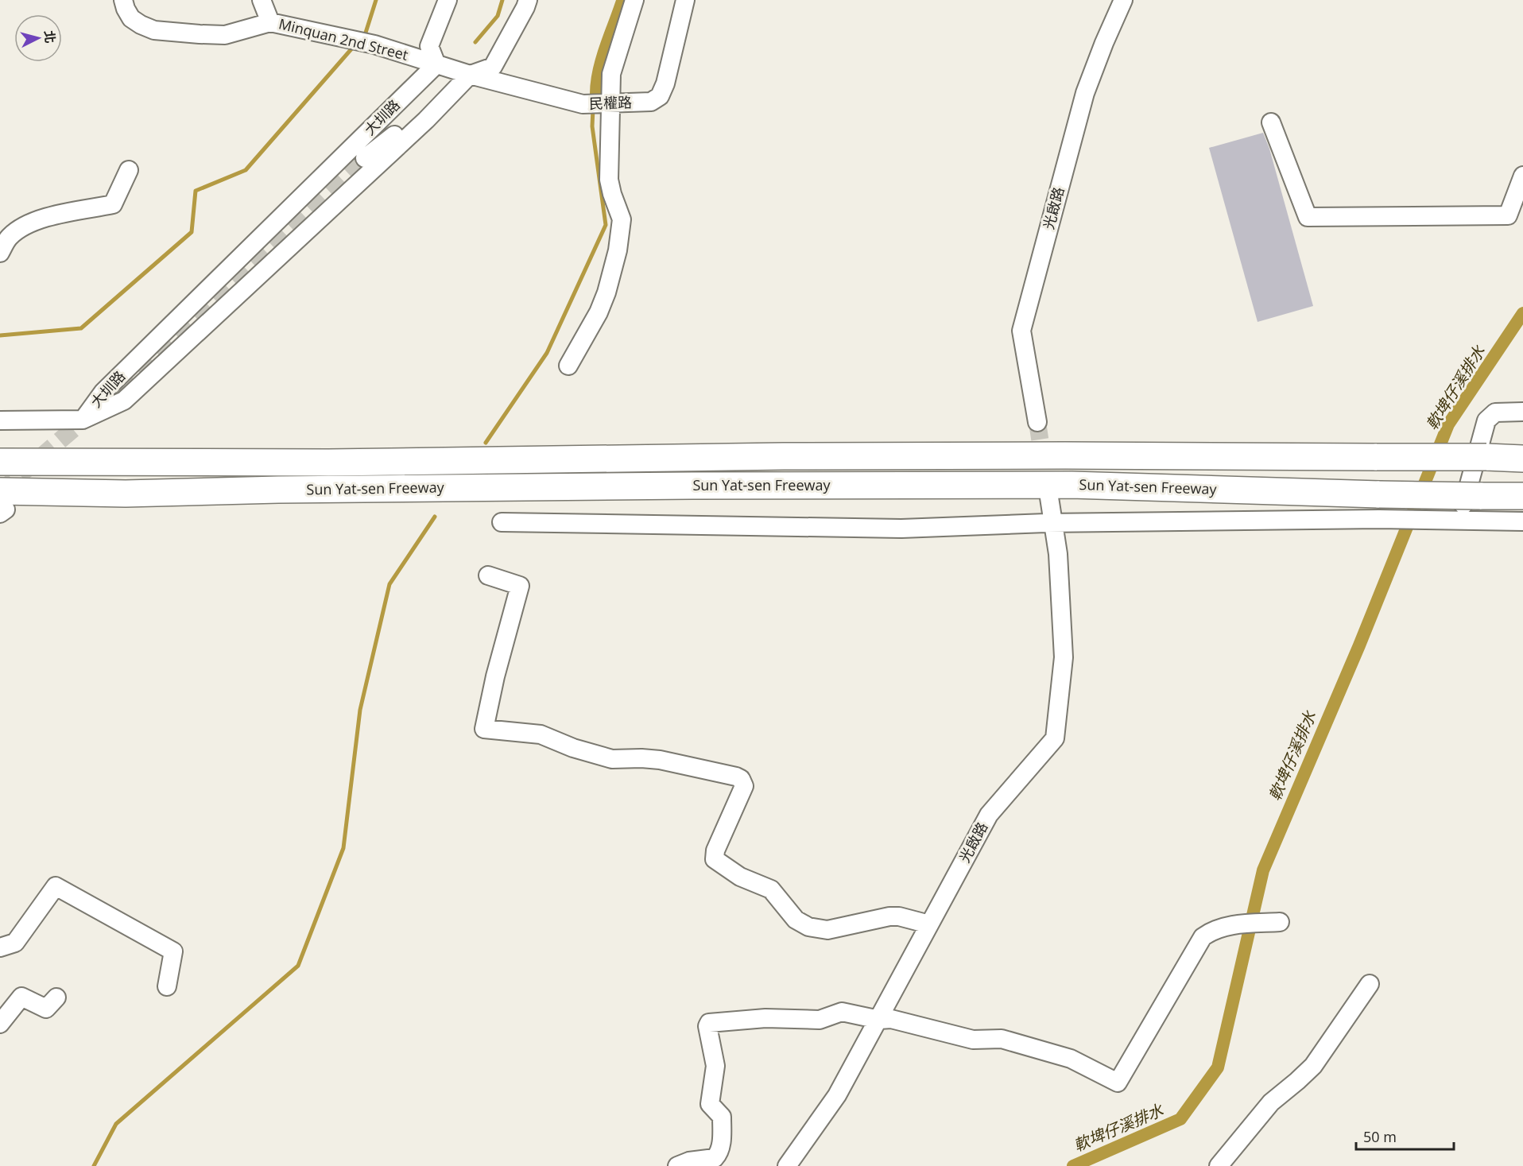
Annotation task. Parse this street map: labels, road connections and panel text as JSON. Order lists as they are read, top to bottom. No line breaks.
{"streets":{"highway":["Sun Yat-sen Freeway"],"street":["Minquan 2nd Street","民權路","大圳路","光啟路"]},"crossings":[["Minquan 2nd Street","民權路"],["Minquan 2nd Street","大圳路"],["民權路","大圳路"]],"water":["軟埤仔溪排水"],"scale_bar":"50 m","north":"right"}
